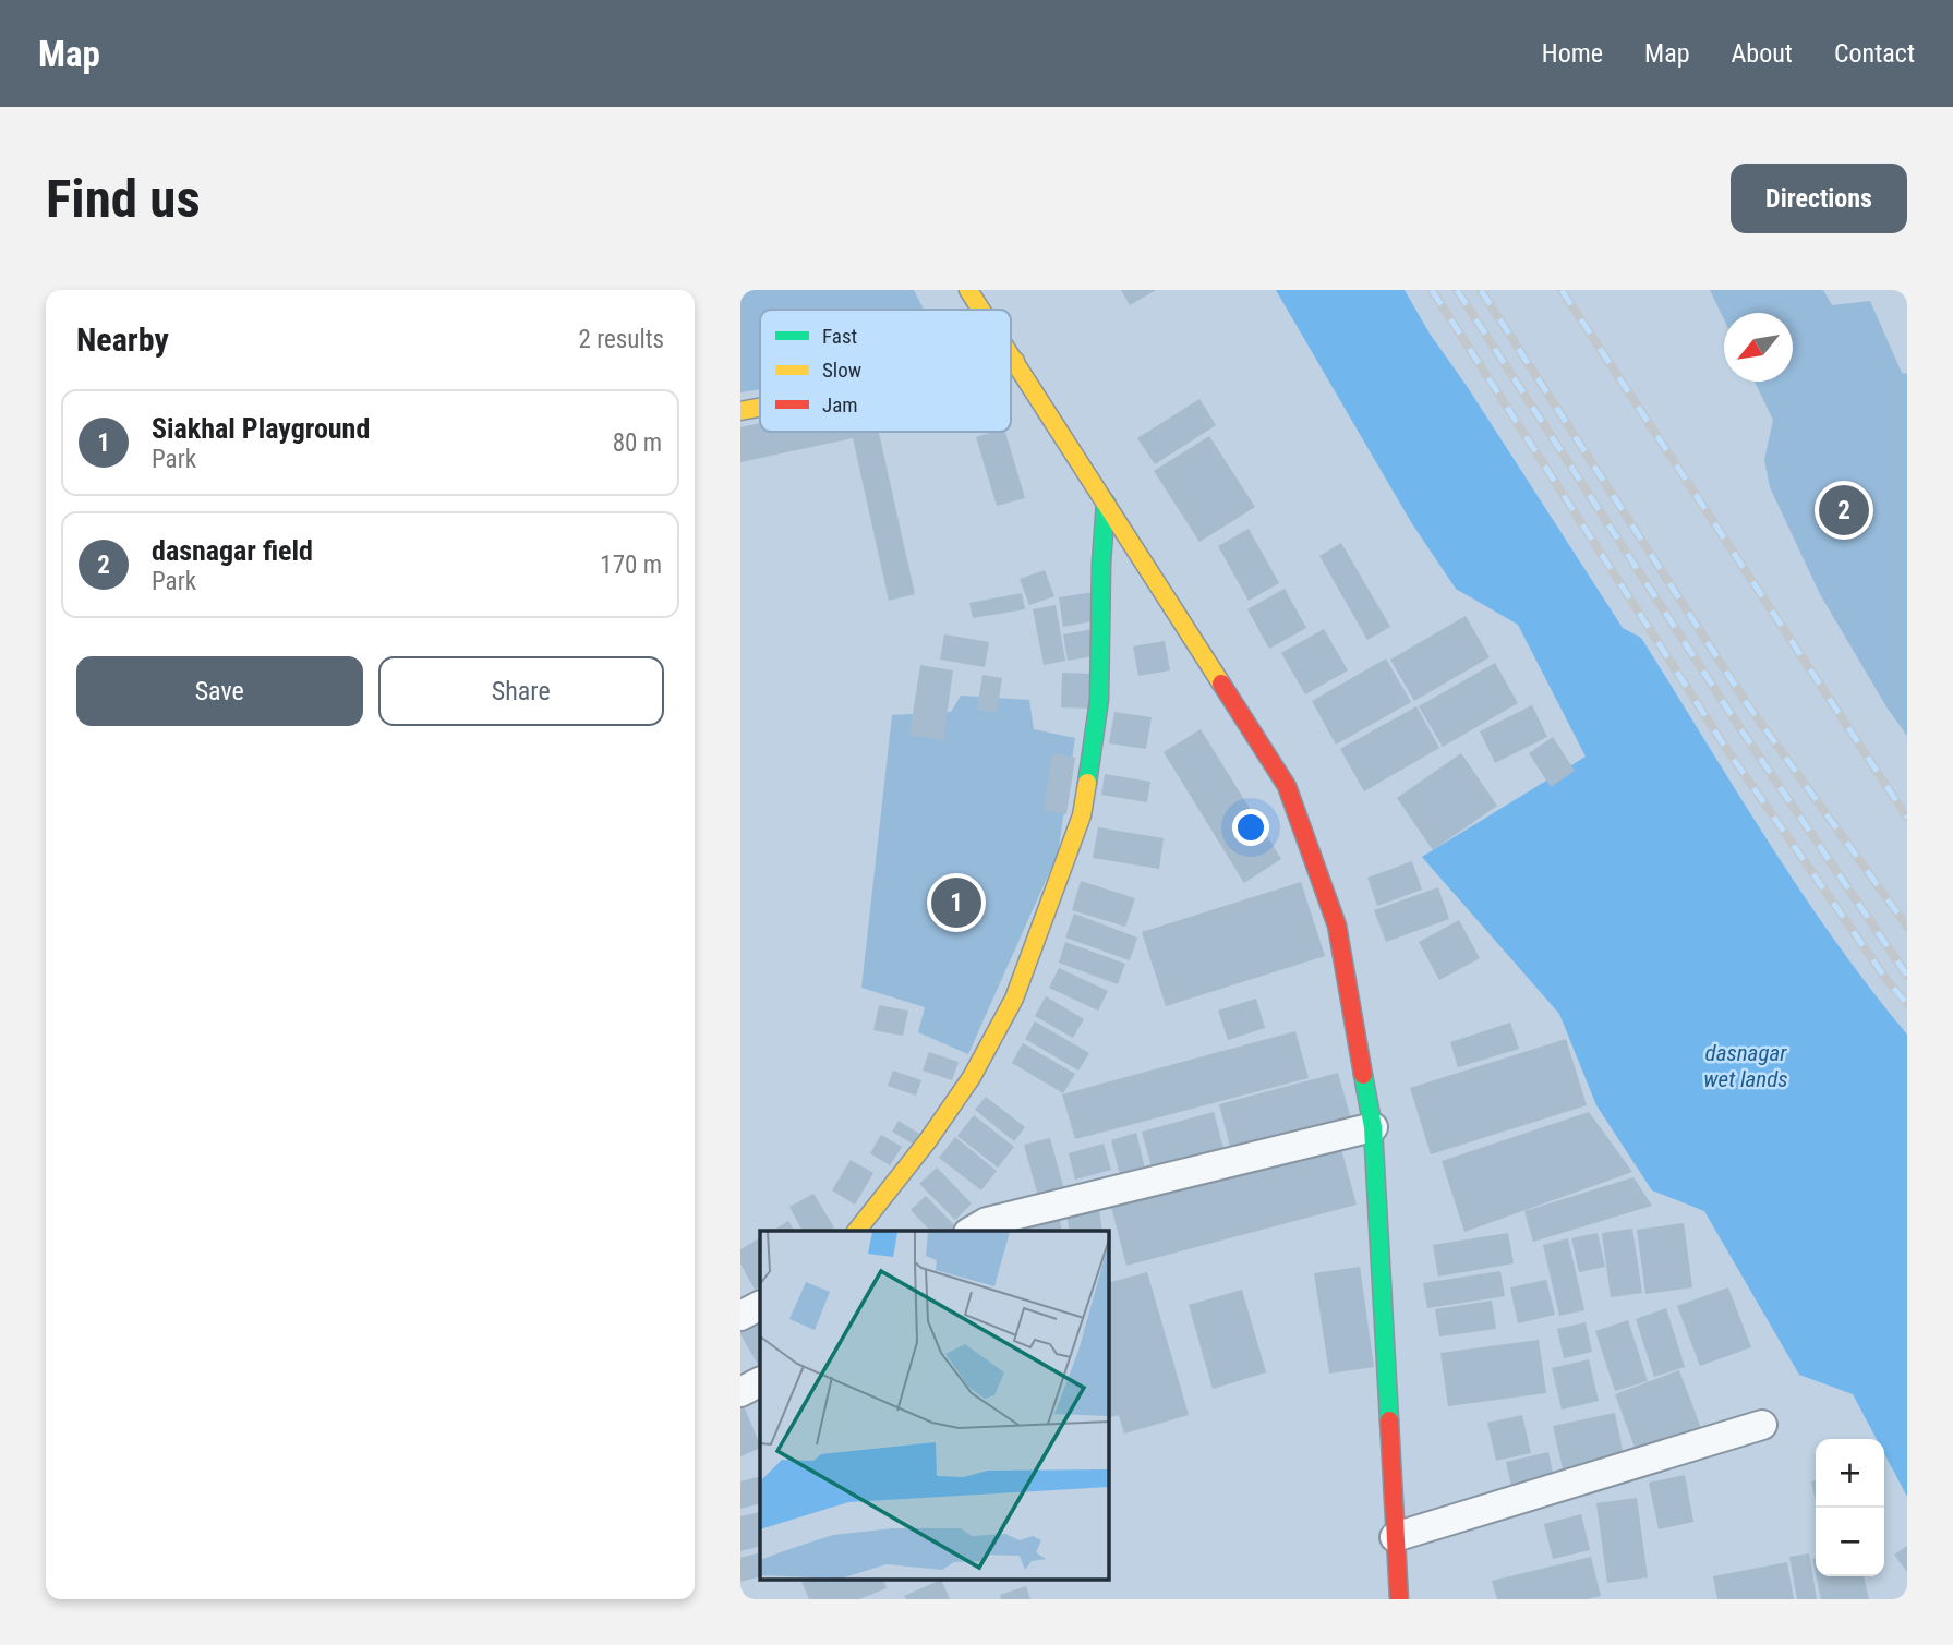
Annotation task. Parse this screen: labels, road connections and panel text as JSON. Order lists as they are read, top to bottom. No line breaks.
{"water":["dasnagar wet lands"],"legend":["Fast","Slow","Jam"],"north":"bottom left","page":{"header":"Map","nav":["Home","Map","About","Contact"],"buttons":["Directions",["Save","Share"]],"title":"Find us","heading":["Nearby","2 results"],"list":[{"mark":"1","name":"Siakhal Playground","note":"Park","value":"80 m"},{"mark":"2","name":"dasnagar field","note":"Park","value":"170 m"}],"pins":["2","1"],"map_buttons":["+","−"]}}
